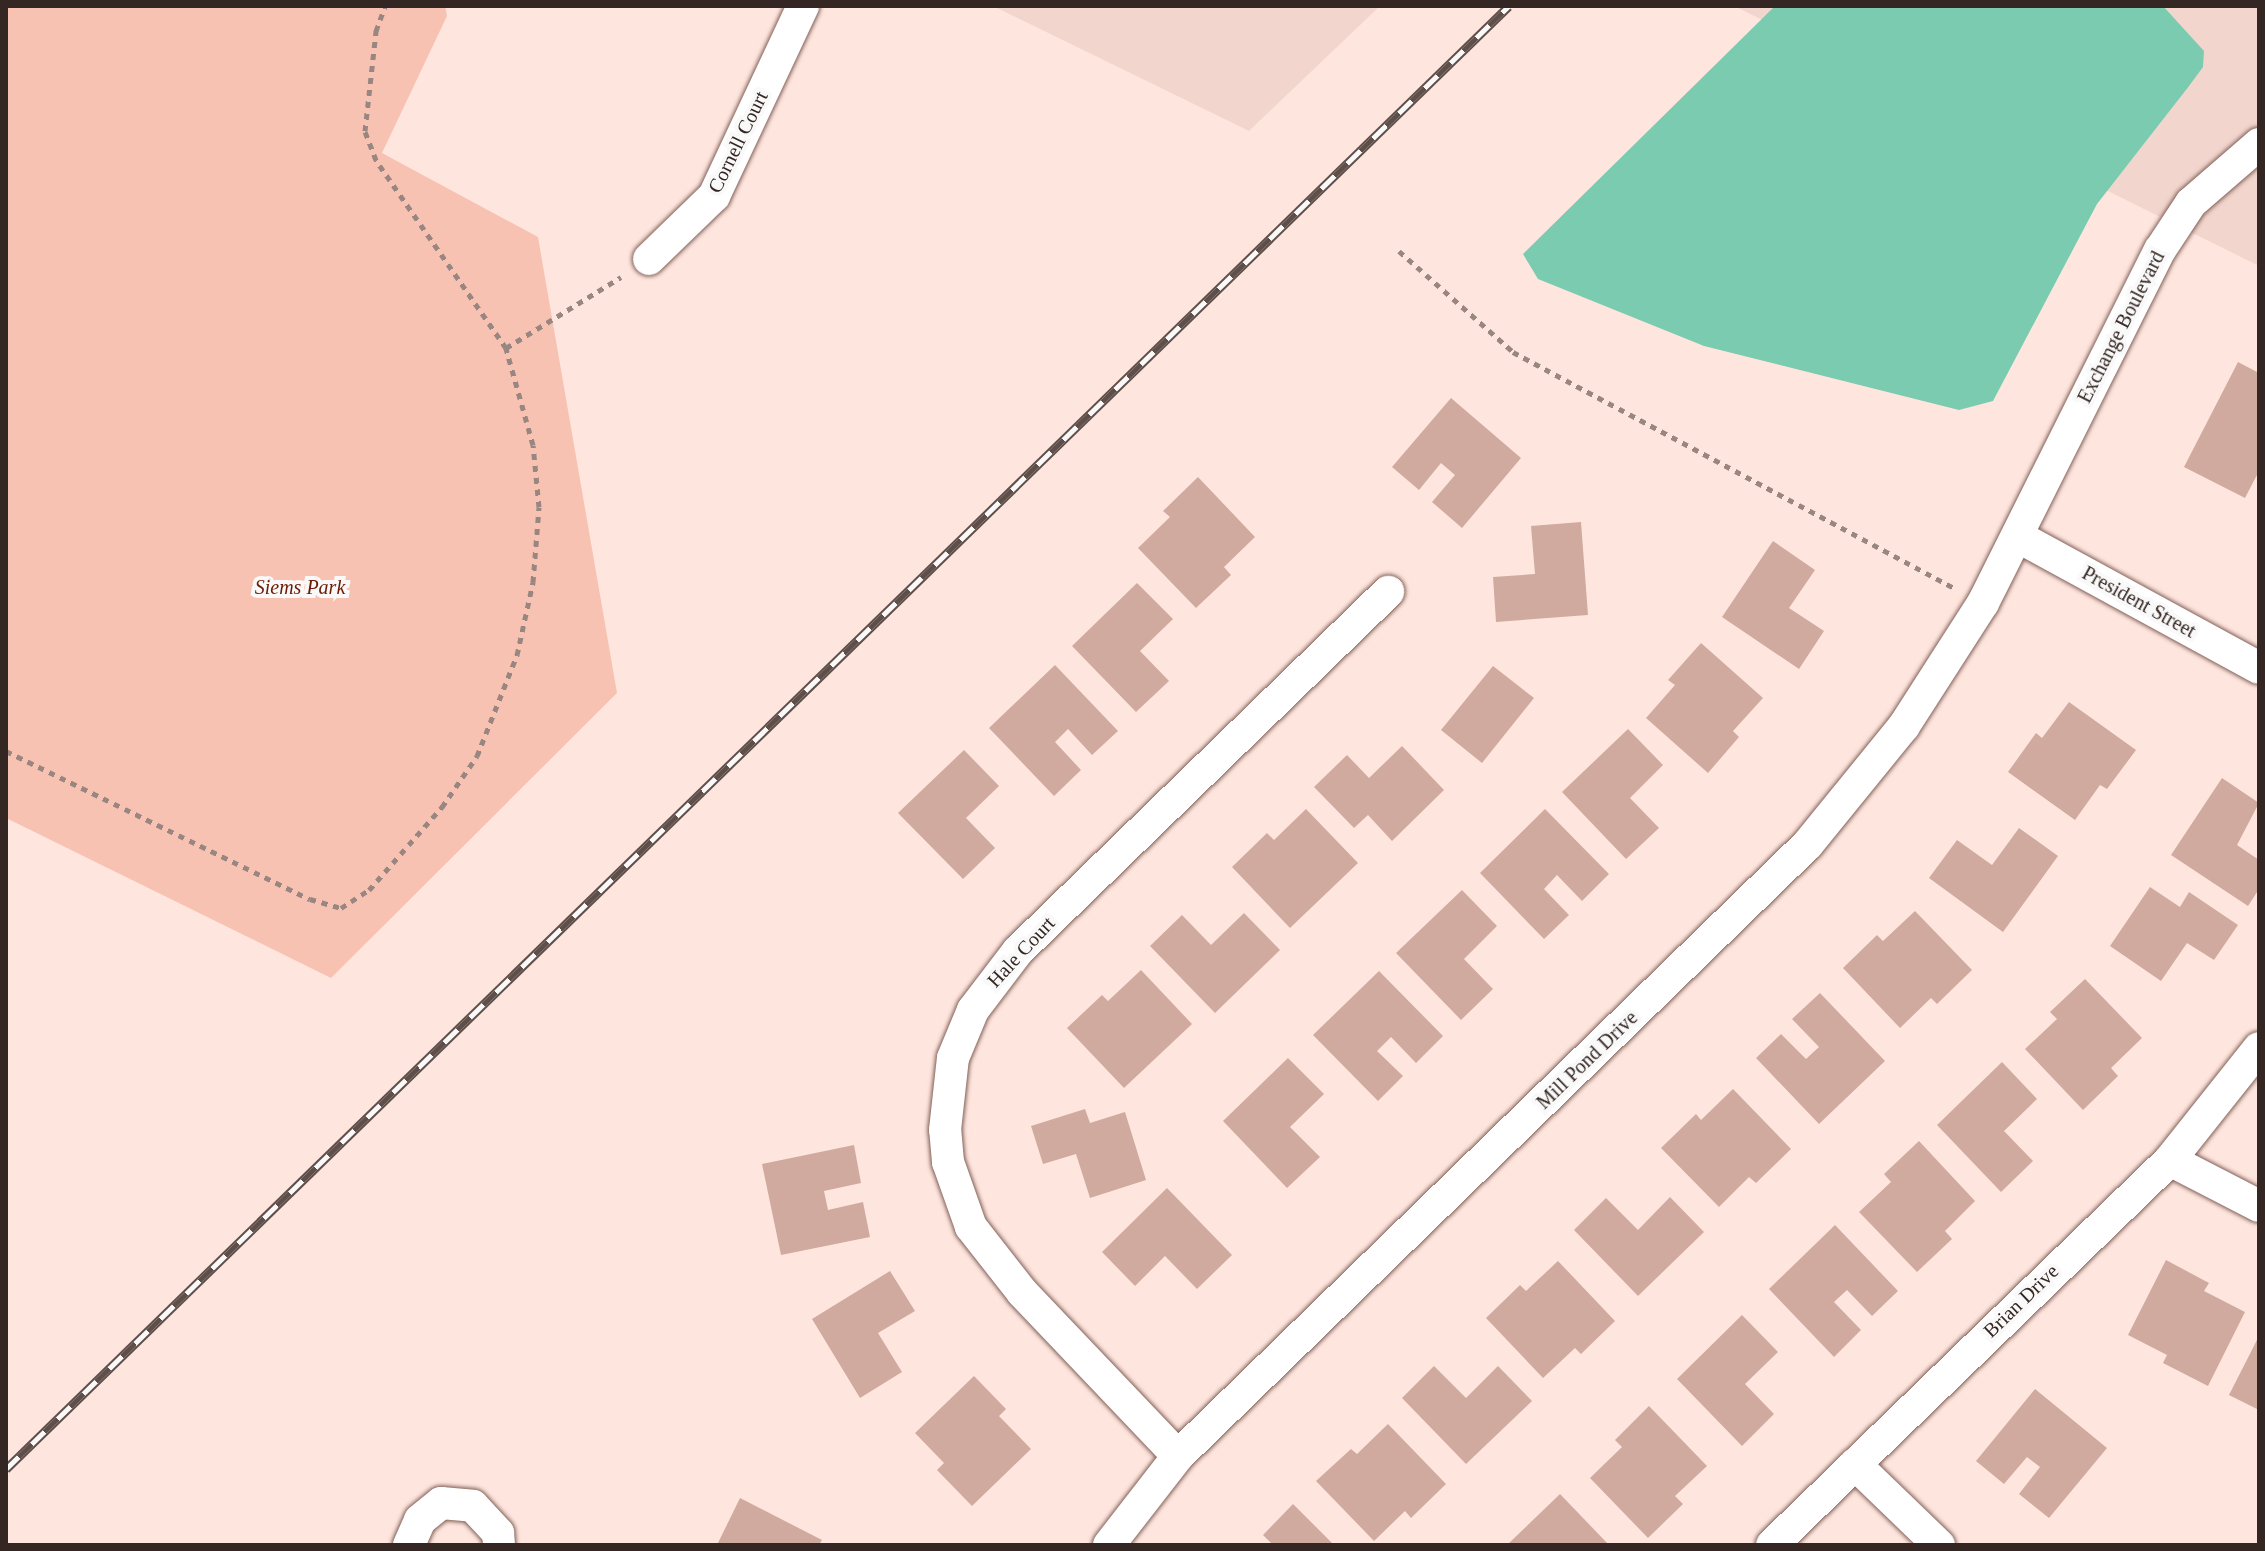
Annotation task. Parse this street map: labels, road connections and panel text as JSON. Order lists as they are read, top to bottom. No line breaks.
{"streets":{"street":["Cornell Court","Exchange Boulevard","President Street","Hale Court","Mill Pond Drive","Brian Drive"]},"crossings":[["Exchange Boulevard","President Street"],["Exchange Boulevard","Mill Pond Drive"],["President Street","Mill Pond Drive"],["Hale Court","Mill Pond Drive"]],"parks":["Siems Park"]}
